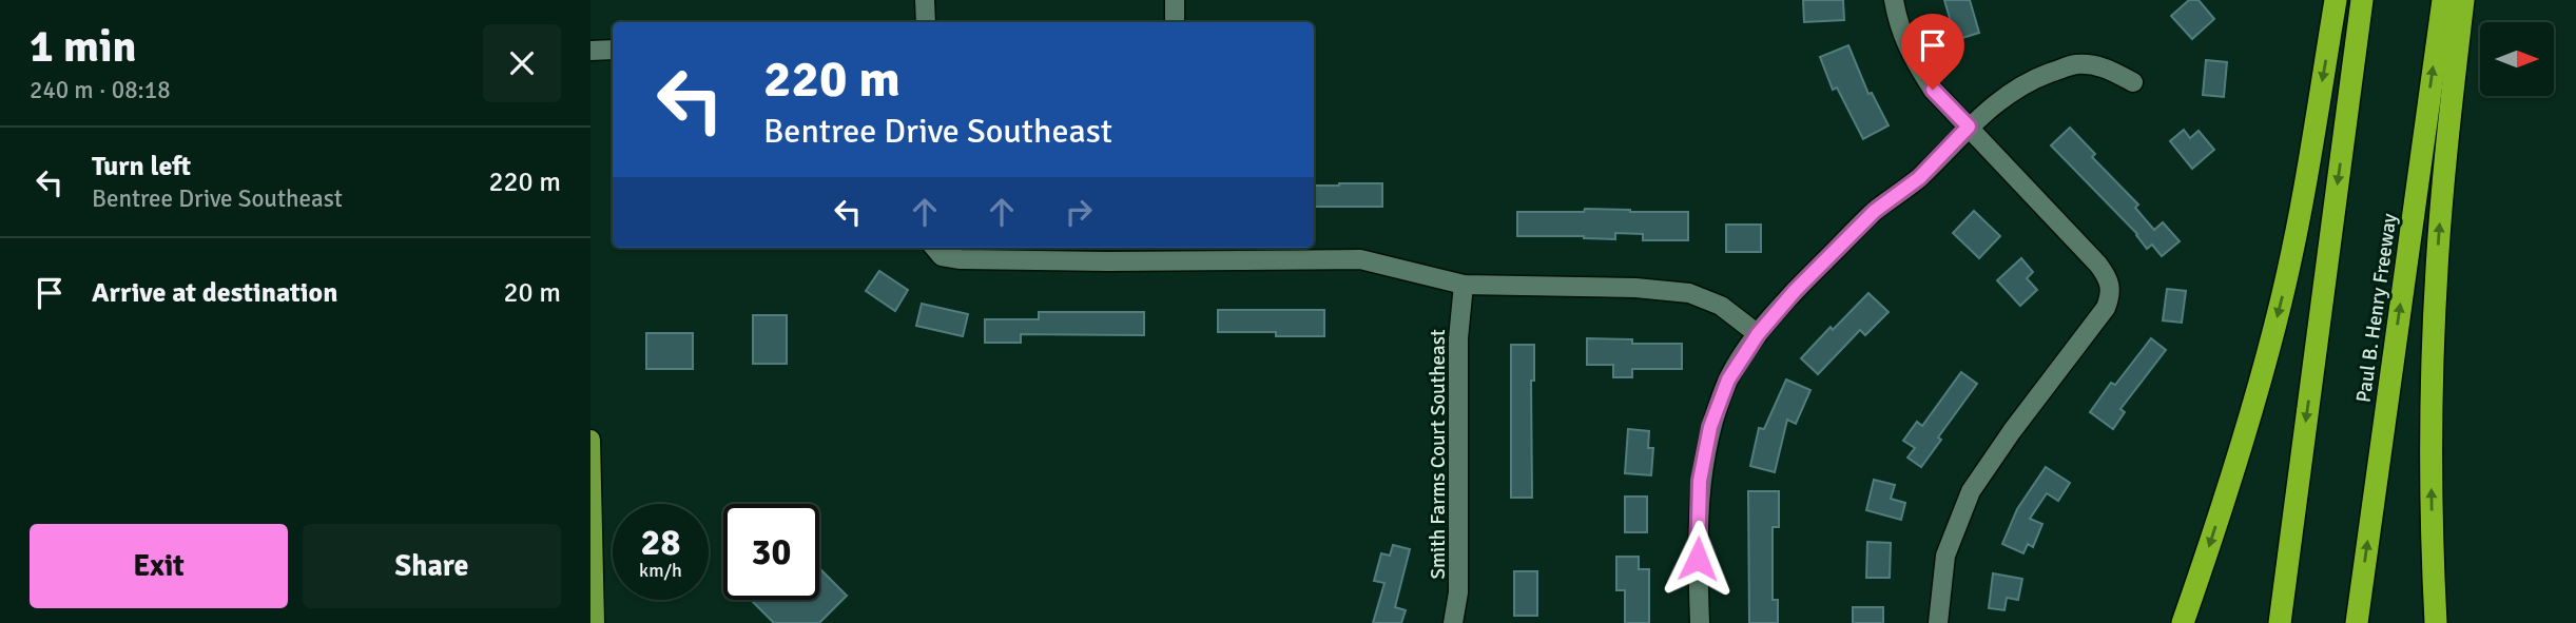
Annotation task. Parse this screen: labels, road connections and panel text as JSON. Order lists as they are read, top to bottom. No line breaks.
{"streets":{"highway":["Paul B. Henry Freeway"],"street":["Smith Farms Court Southeast"]},"north":"right","page":{"heading":["1 min","240 m · 08:18"],"turn":["220 m","Bentree Drive Southeast"],"list":[{"name":"Turn left","note":"Bentree Drive Southeast","value":"220 m"},{"name":"Arrive at destination","value":"20 m"}],"speed":"28 km/h","limit":"30","buttons":["Exit","Share"]}}
